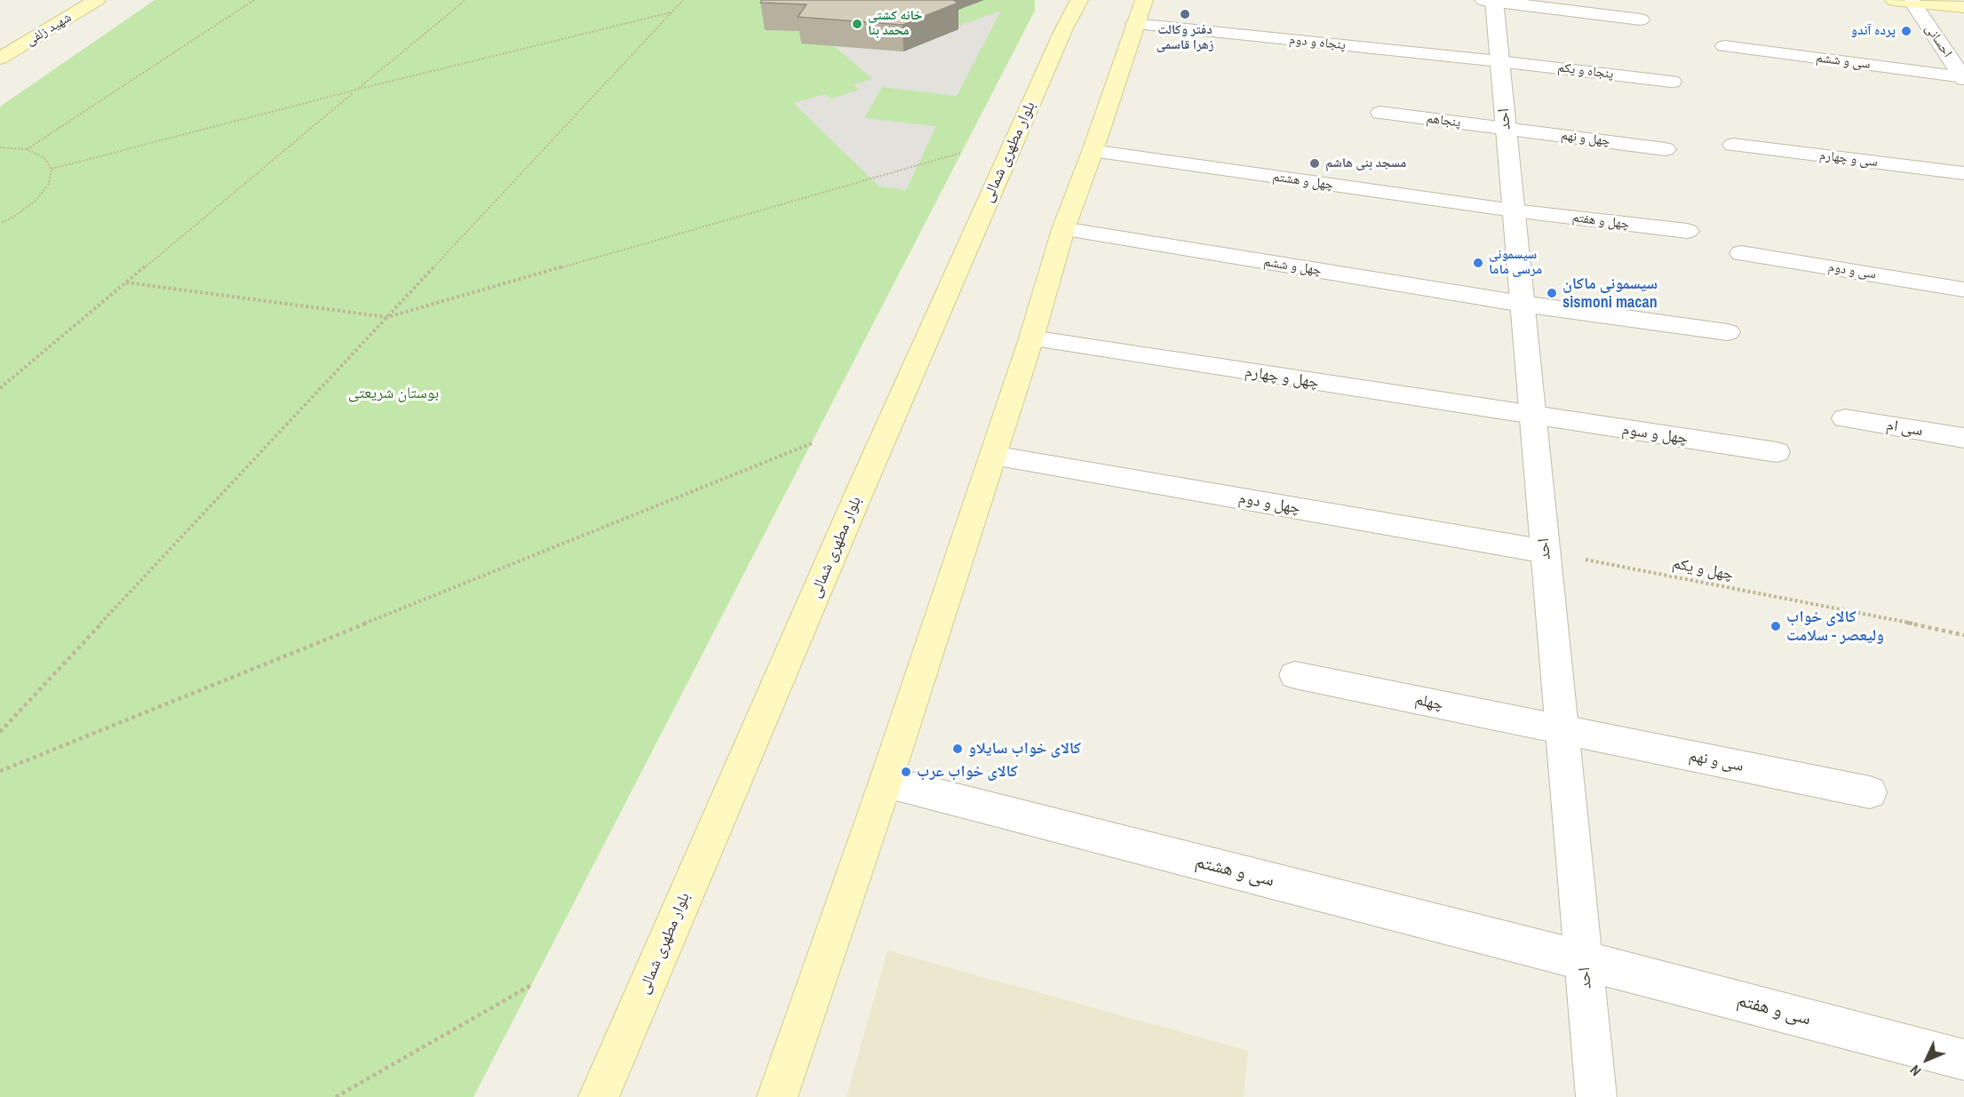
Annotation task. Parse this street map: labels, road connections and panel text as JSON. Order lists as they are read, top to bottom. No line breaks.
{"streets":{"main road":["شهید زلفی","بلوار مطهری شمالی"],"street":["احسانی","پنجاه و دوم","سی و ششم","پنجاه و یکم","احد","پنجاهم","چهل و نهم","سی و چهارم","چهل و هشتم","چهل و هفتم","چهل و ششم","سی و دوم","چهل و چهارم","سی ام","چهل و سوم","چهل و دوم","چهلم","سی و نهم","سی و هشتم","سی و هفتم"],"path":["چهل و یکم"]},"crossings":[["احسانی","سی و ششم"],["پنجاه و دوم","پنجاه و یکم"],["پنجاه و دوم","احد"],["پنجاه و یکم","احد"],["احد","پنجاهم"],["احد","چهل و نهم"],["احد","چهل و هشتم"],["احد","چهل و هفتم"],["احد","چهل و ششم"],["احد","چهل و چهارم"],["احد","چهل و سوم"],["احد","چهل و دوم"],["احد","چهل و یکم"],["احد","چهلم"],["احد","سی و نهم"],["احد","سی و هشتم"],["احد","سی و هفتم"],["پنجاهم","چهل و نهم"],["چهل و هشتم","چهل و هفتم"],["چهل و چهارم","چهل و سوم"],["چهل و دوم","چهل و یکم"],["چهلم","سی و نهم"],["سی و هشتم","سی و هفتم"]],"parks":["بوستان شریعتی"],"places":["دفتر وکالت زهرا قاسمی","خانه کشتی محمد بنا","پرده آندو","مسجد بنی هاشم","سیسمونی مرسی ماما","سیسمونی ماکان sismoni macan","کالای خواب ولیعصر - سلامت","کالای خواب سایلاو","کالای خواب عرب"],"north":"bottom left"}
